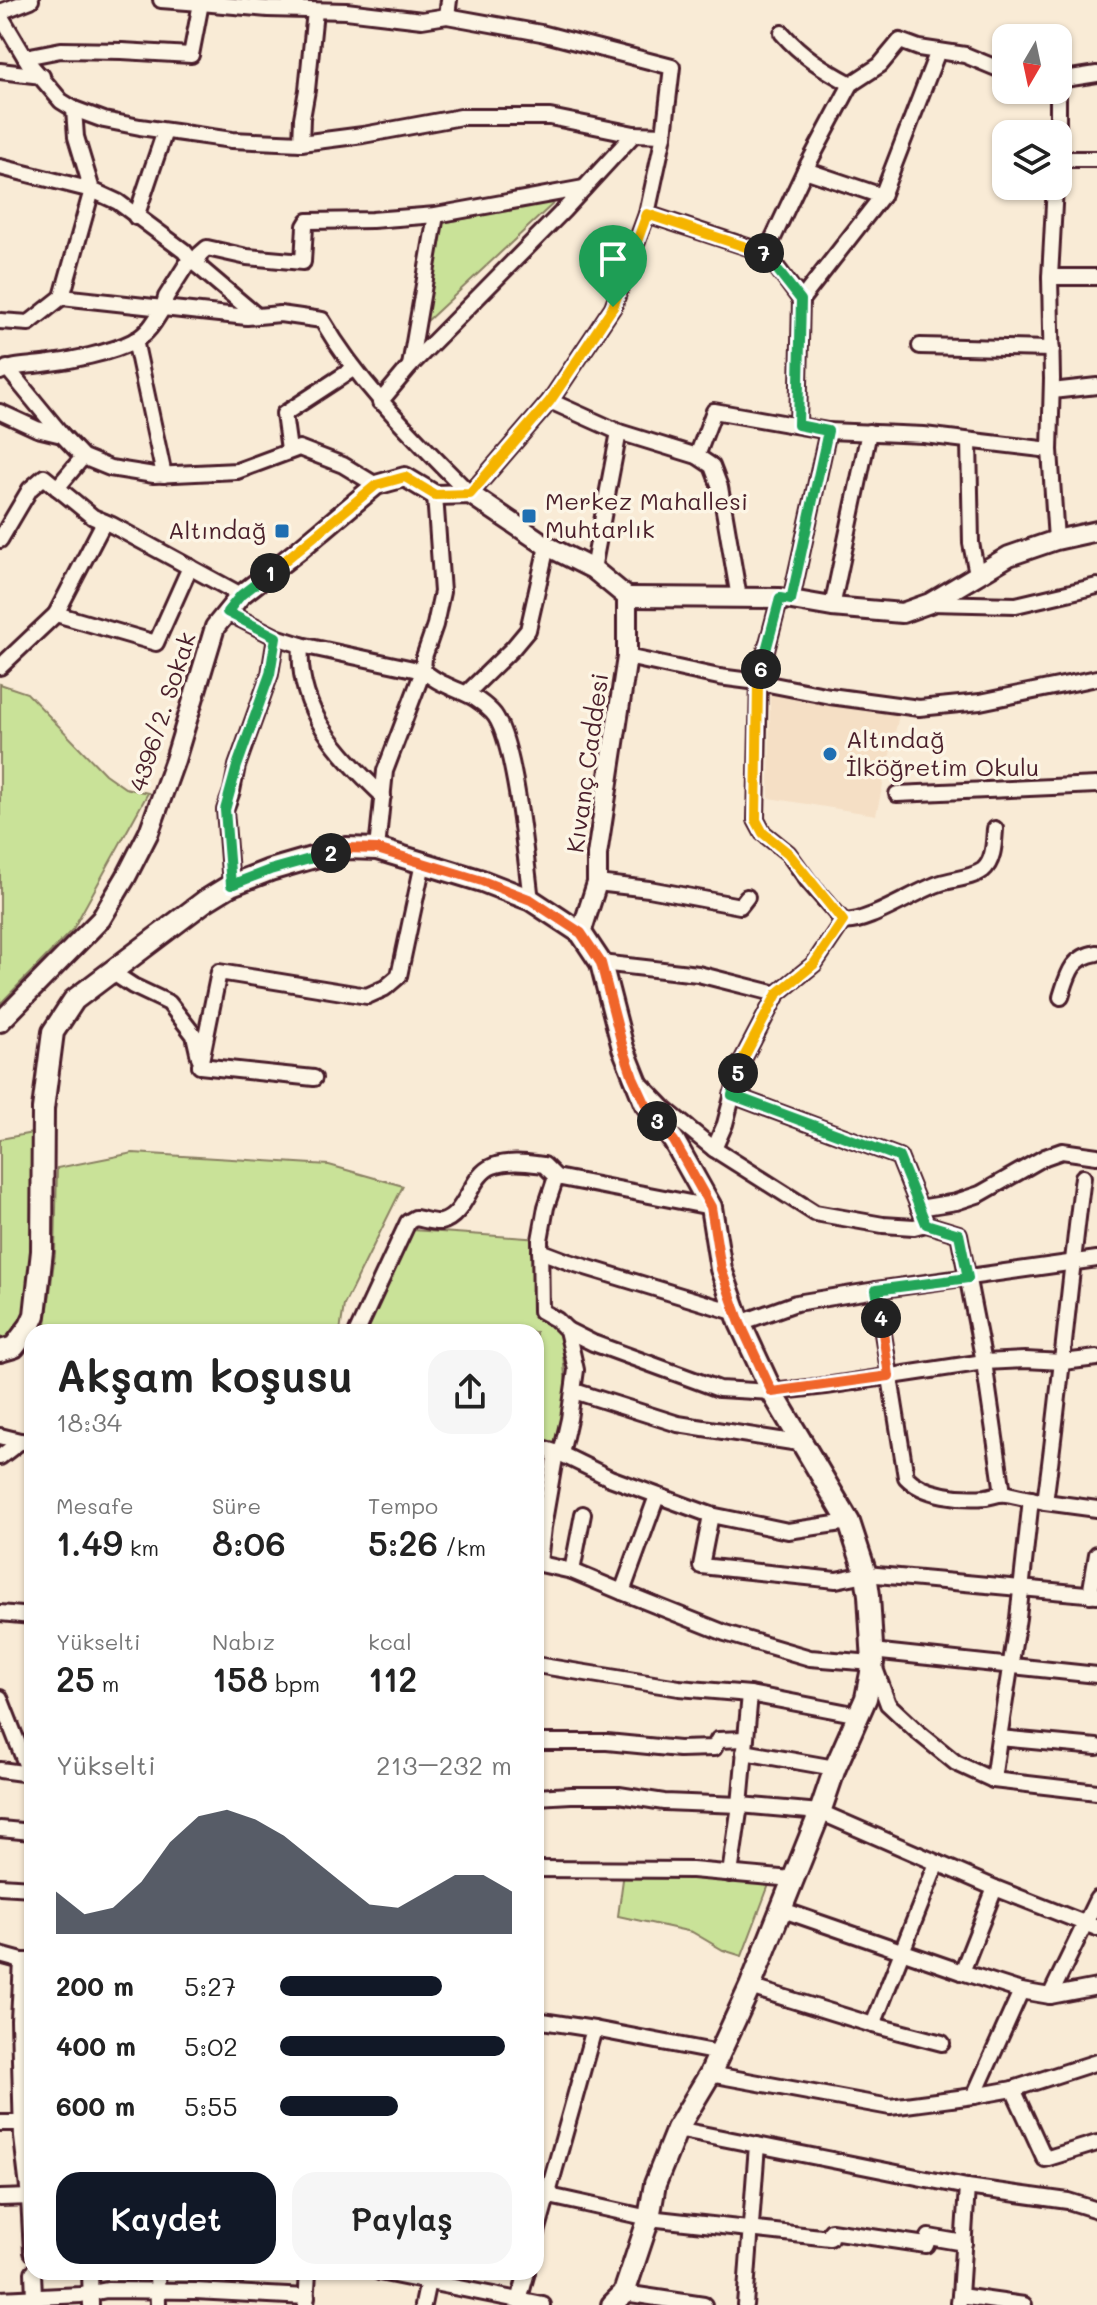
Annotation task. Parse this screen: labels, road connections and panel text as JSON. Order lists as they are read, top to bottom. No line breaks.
{"streets":{"street":["4396/2. Sokak","Kıvanç Caddesi"]},"places":{"transit":["Merkez Mahallesi Muhtarlık","Altındağ"],"other":["Altındağ İlköğretim Okulu"]},"north":"bottom","page":{"pins":["7","1","6","2","5","3","4"],"heading":["Akşam koşusu","18:34"],"stats":[["Mesafe","1.49 km"],["Süre","8:06"],["Tempo","5:26 /km"],["Yükselti","25 m"],["Nabız","158 bpm"],["kcal","112"]],"chart":["Yükselti","213–232 m"],"list":[{"name":"200 m","note":"5:27"},{"name":"400 m","note":"5:02"},{"name":"600 m","note":"5:55"}],"buttons":["Kaydet","Paylaş"]}}
